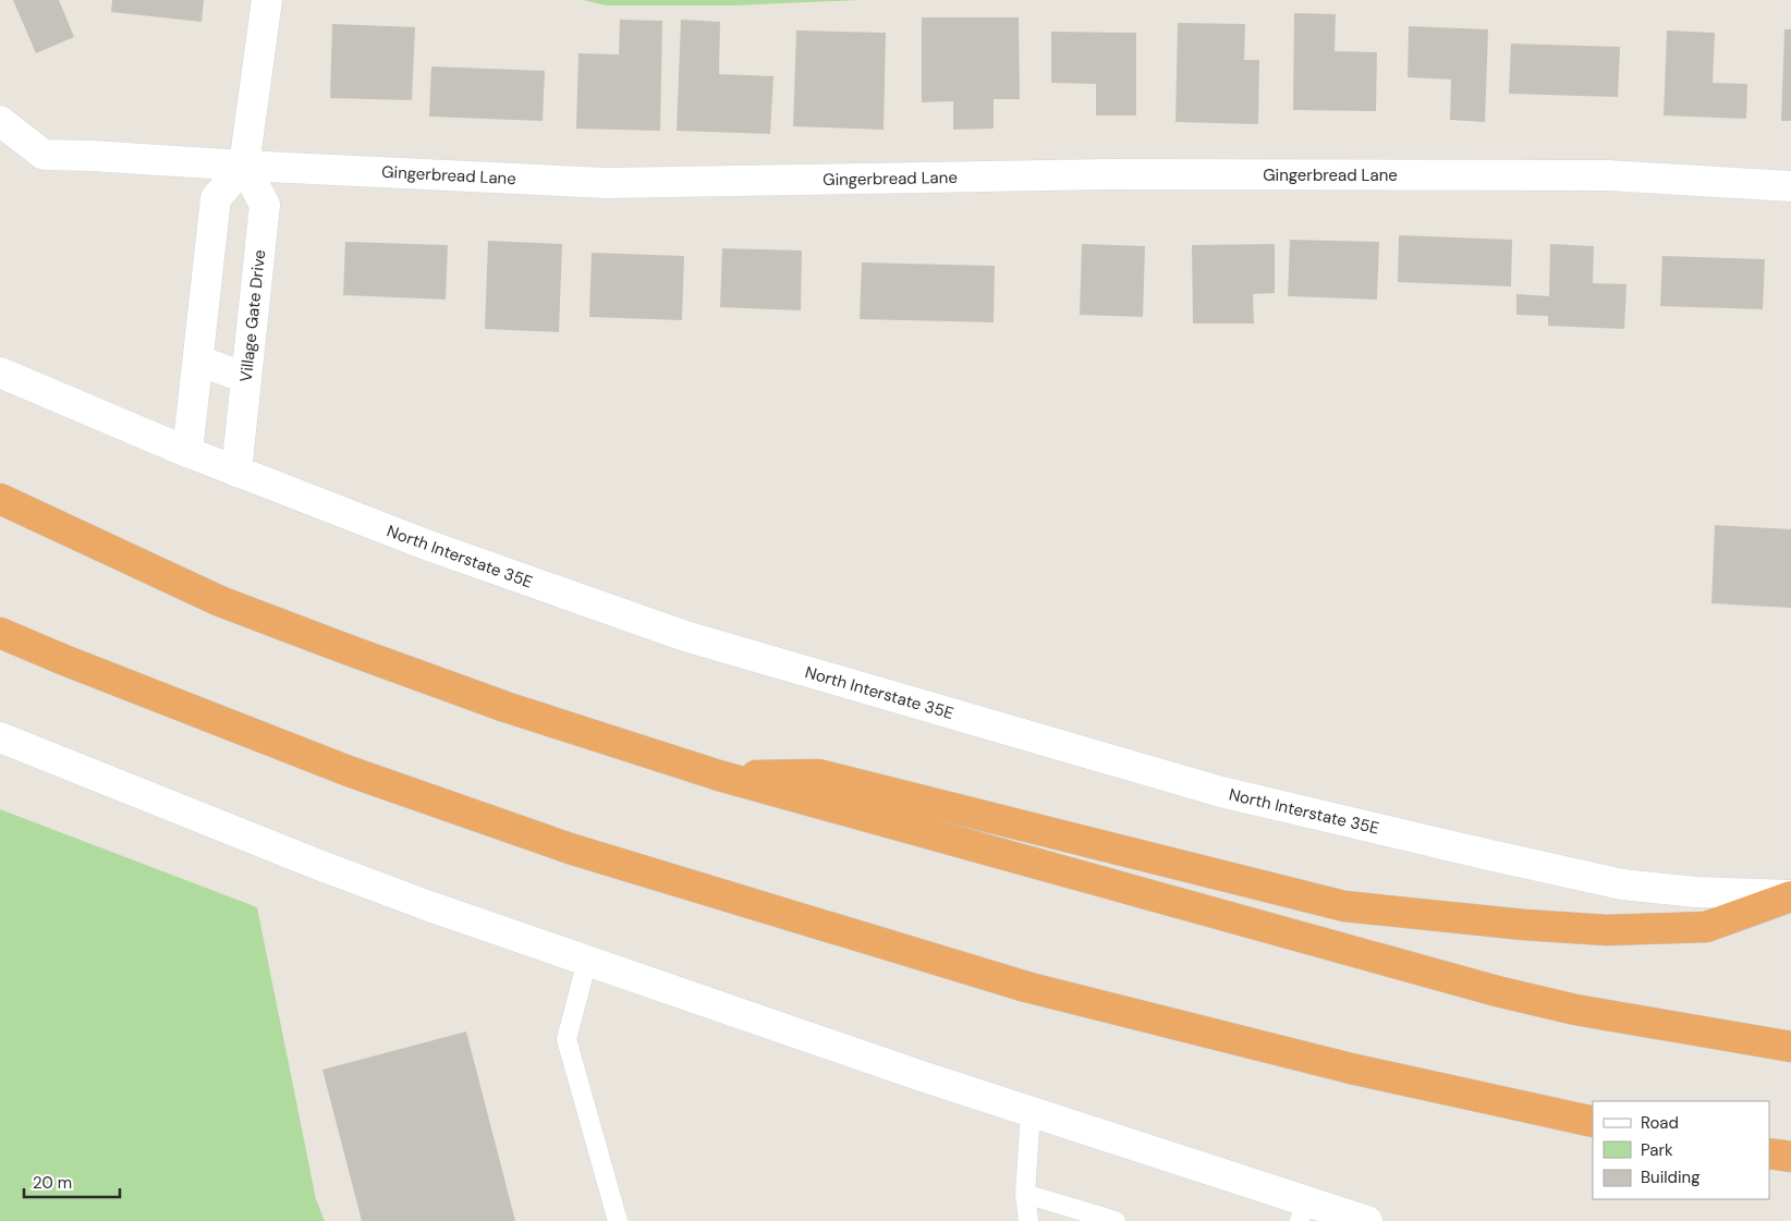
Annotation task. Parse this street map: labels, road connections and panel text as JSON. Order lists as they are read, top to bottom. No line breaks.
{"streets":{"main road":["Gingerbread Lane","Village Gate Drive","North Interstate 35E"]},"crossings":[["Gingerbread Lane","Village Gate Drive"],["Village Gate Drive","North Interstate 35E"]],"legend":["Road","Park","Building"],"scale_bar":"20 m"}
